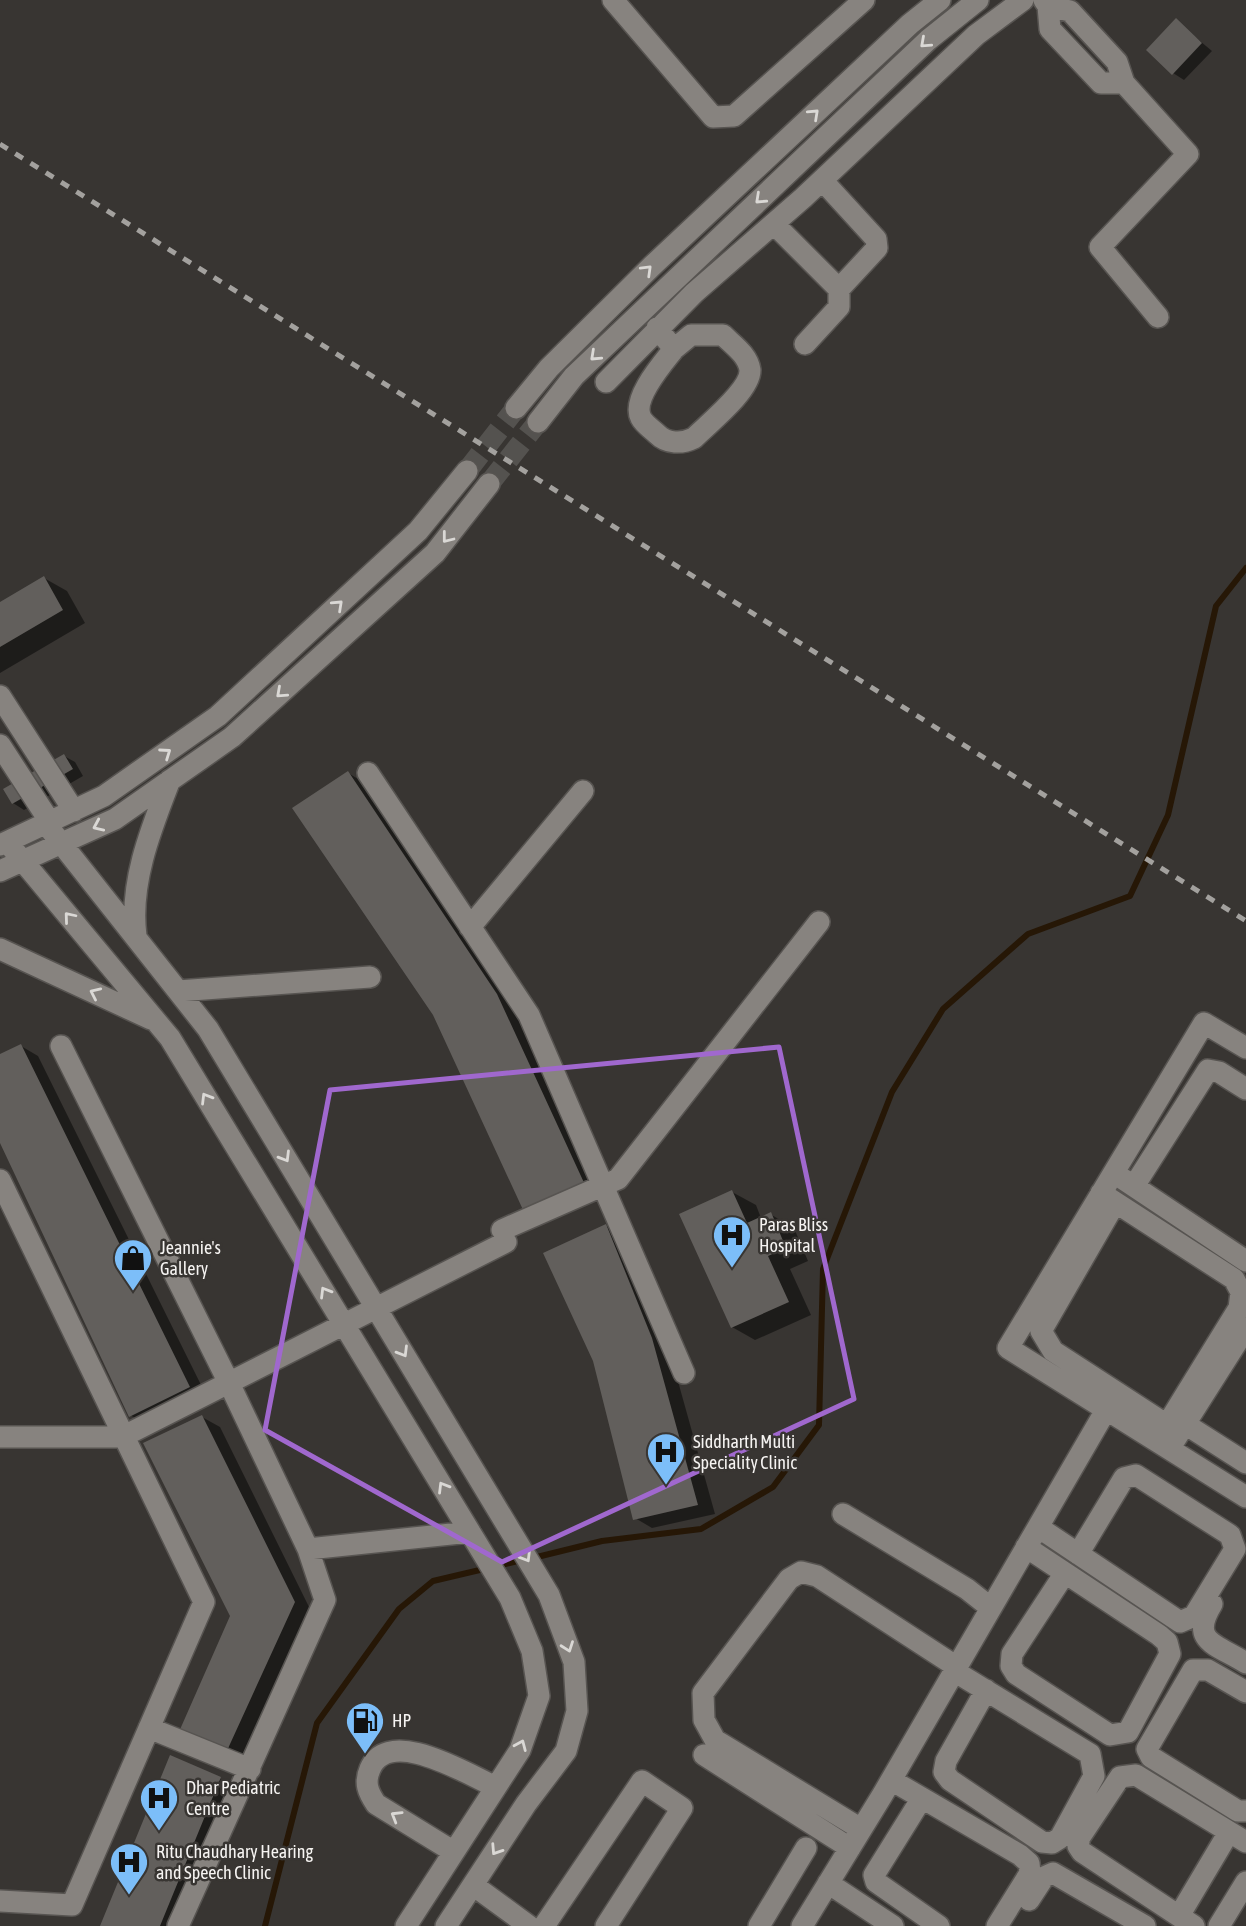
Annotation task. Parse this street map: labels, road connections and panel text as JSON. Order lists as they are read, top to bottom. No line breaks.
{"places":{"hospital":["Paras Bliss Hospital","Siddharth Multi Speciality Clinic","Dhar Pediatric Centre","Ritu Chaudhary Hearing and Speech Clinic"],"shop":["Jeannie's Gallery"],"fuel station":["HP"]}}
